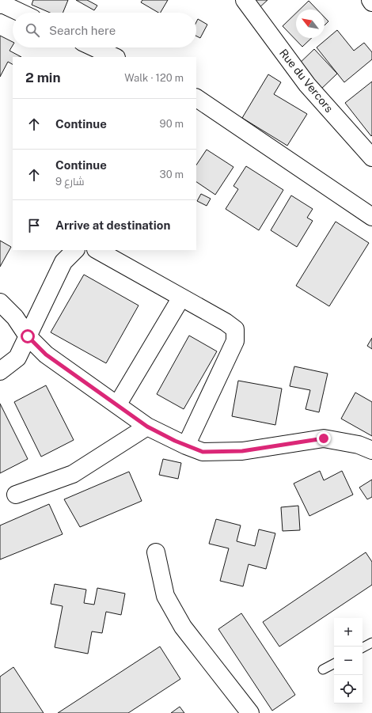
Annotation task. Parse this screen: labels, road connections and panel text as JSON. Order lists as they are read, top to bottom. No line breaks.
{"streets":{"street":["Rue du Vercors"]},"north":"top left","page":{"search":"Search here","heading":["2 min","Walk · 120 m"],"list":[["Continue","90 m"],["Continue","شارع 9","30 m"],"Arrive at destination"],"map_buttons":["+","−"]}}
